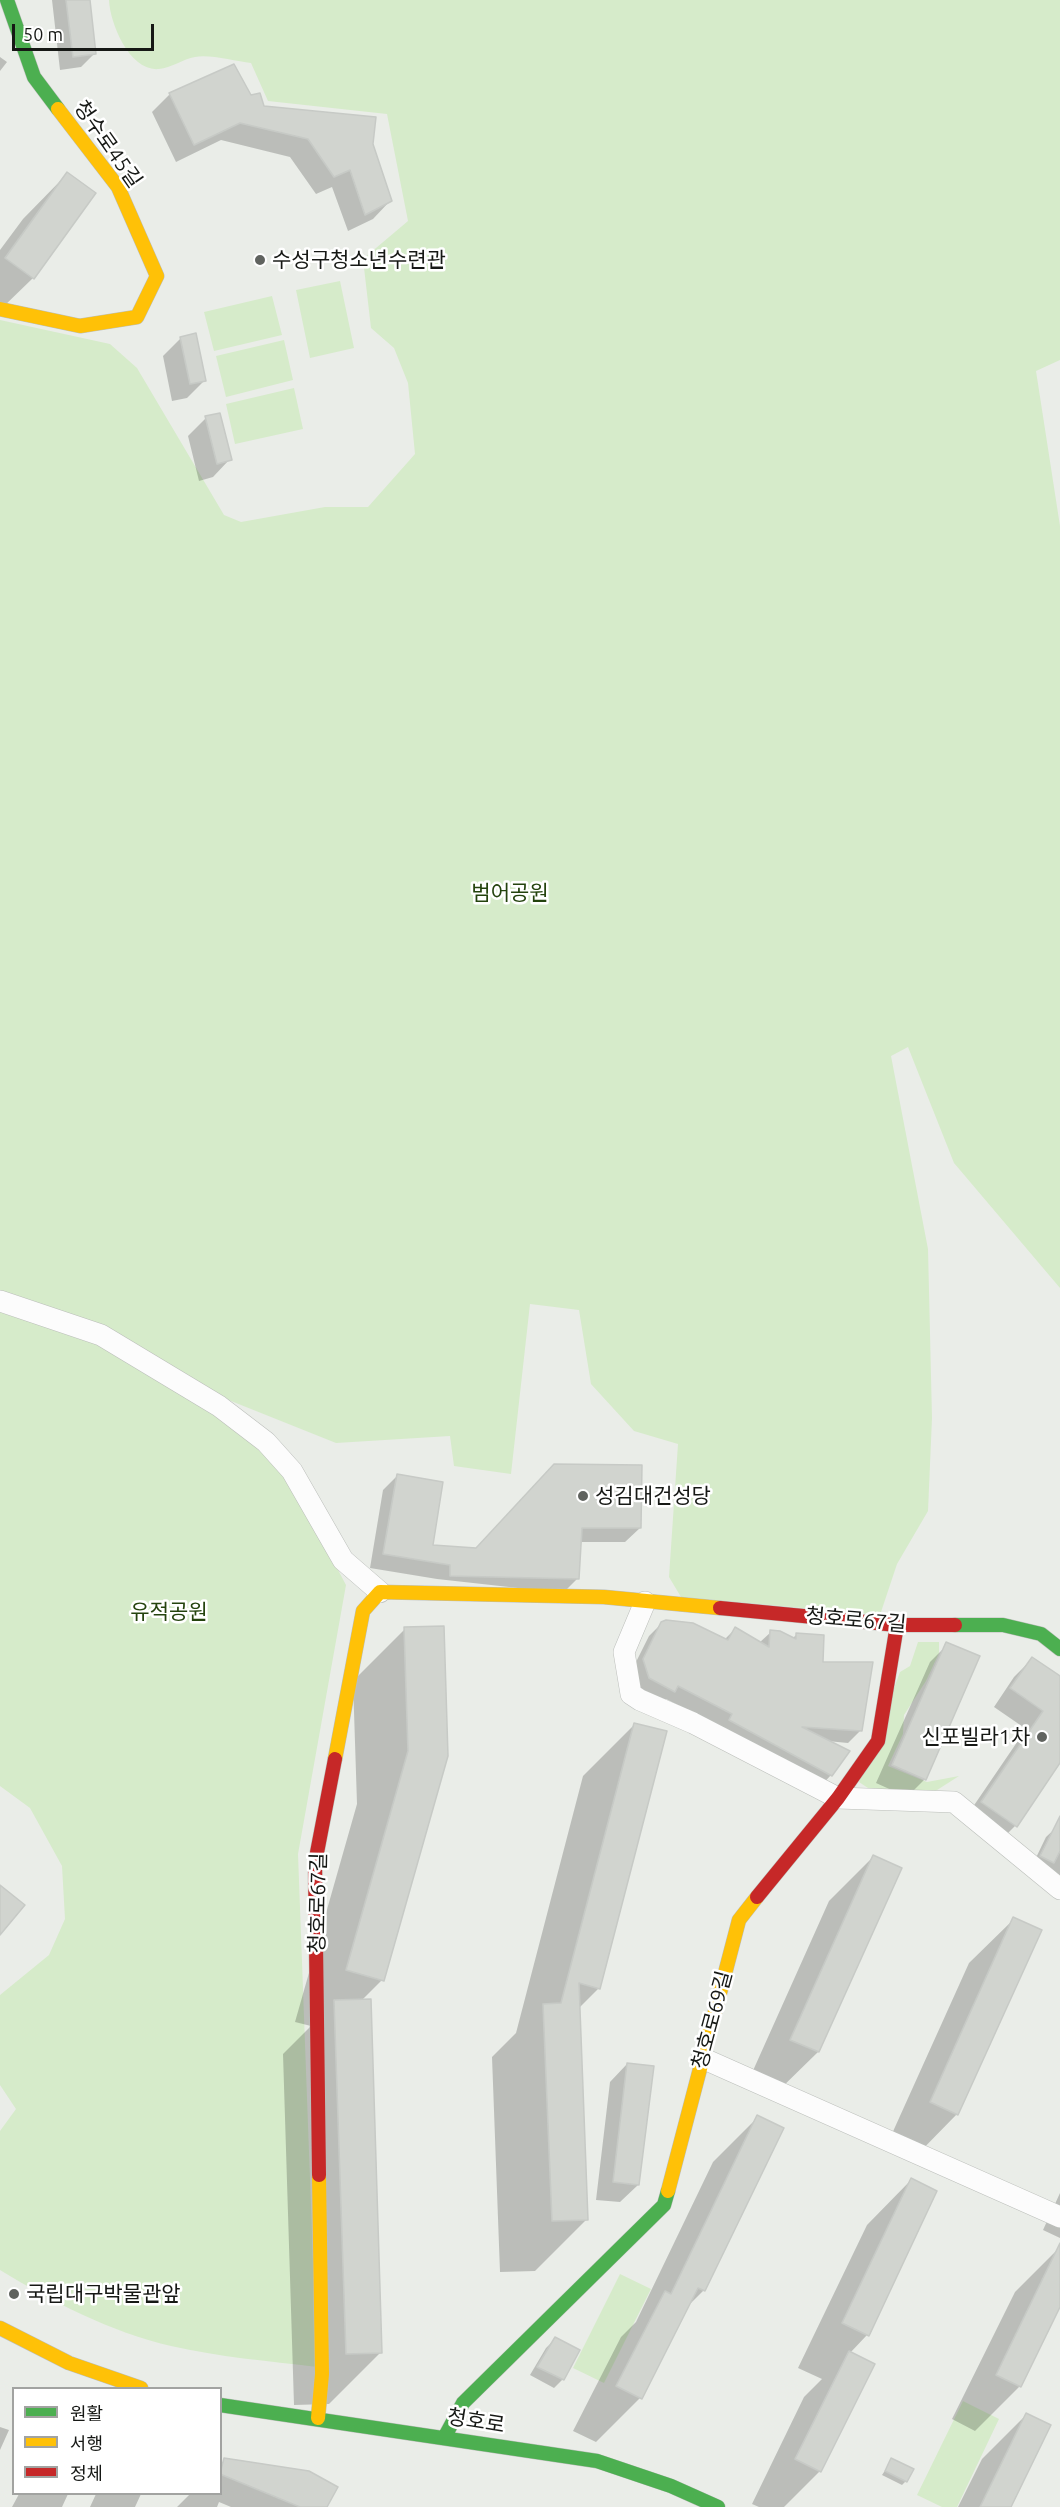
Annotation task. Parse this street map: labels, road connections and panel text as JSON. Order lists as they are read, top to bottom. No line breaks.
{"streets":{"street":["청수로45길","청호로67길","청호로69길","청호로"]},"crossings":[["청호로67길","청호로69길"],["청호로67길","청호로"],["청호로69길","청호로"]],"parks":["범어공원","유적공원"],"places":["수성구청소년수련관","성김대건성당","신포빌라1차","국립대구박물관앞"],"legend":["원활","서행","정체"],"scale_bar":"50 m"}
